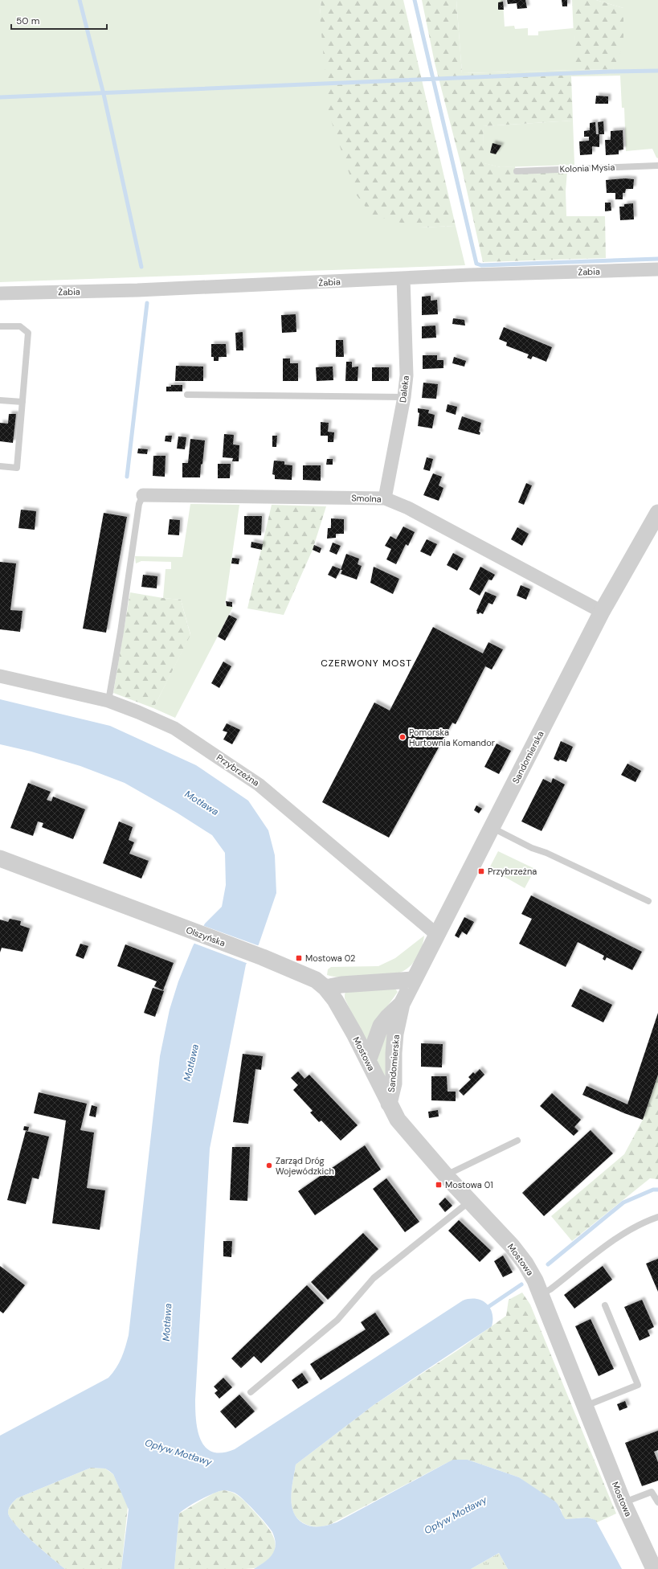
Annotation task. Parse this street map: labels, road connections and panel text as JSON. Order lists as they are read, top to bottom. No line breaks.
{"streets":{"street":["Żabia","Daleka","Smolna","Sandomierska","Przybrzeżna","Olszyńska","Mostowa"],"lane":["Kolonia Mysia"]},"crossings":[["Żabia","Daleka"],["Daleka","Smolna"],["Smolna","Sandomierska"],["Sandomierska","Przybrzeżna"],["Sandomierska","Mostowa"],["Olszyńska","Mostowa"]],"districts":["CZERWONY MOST"],"water":["Motława","Opływ Motławy"],"places":{"other":["Pomorska Hurtownia Komandor","Zarząd Dróg Wojewódzkich"],"transit":["Przybrzeżna","Mostowa 02","Mostowa 01"]},"scale_bar":"50 m"}
